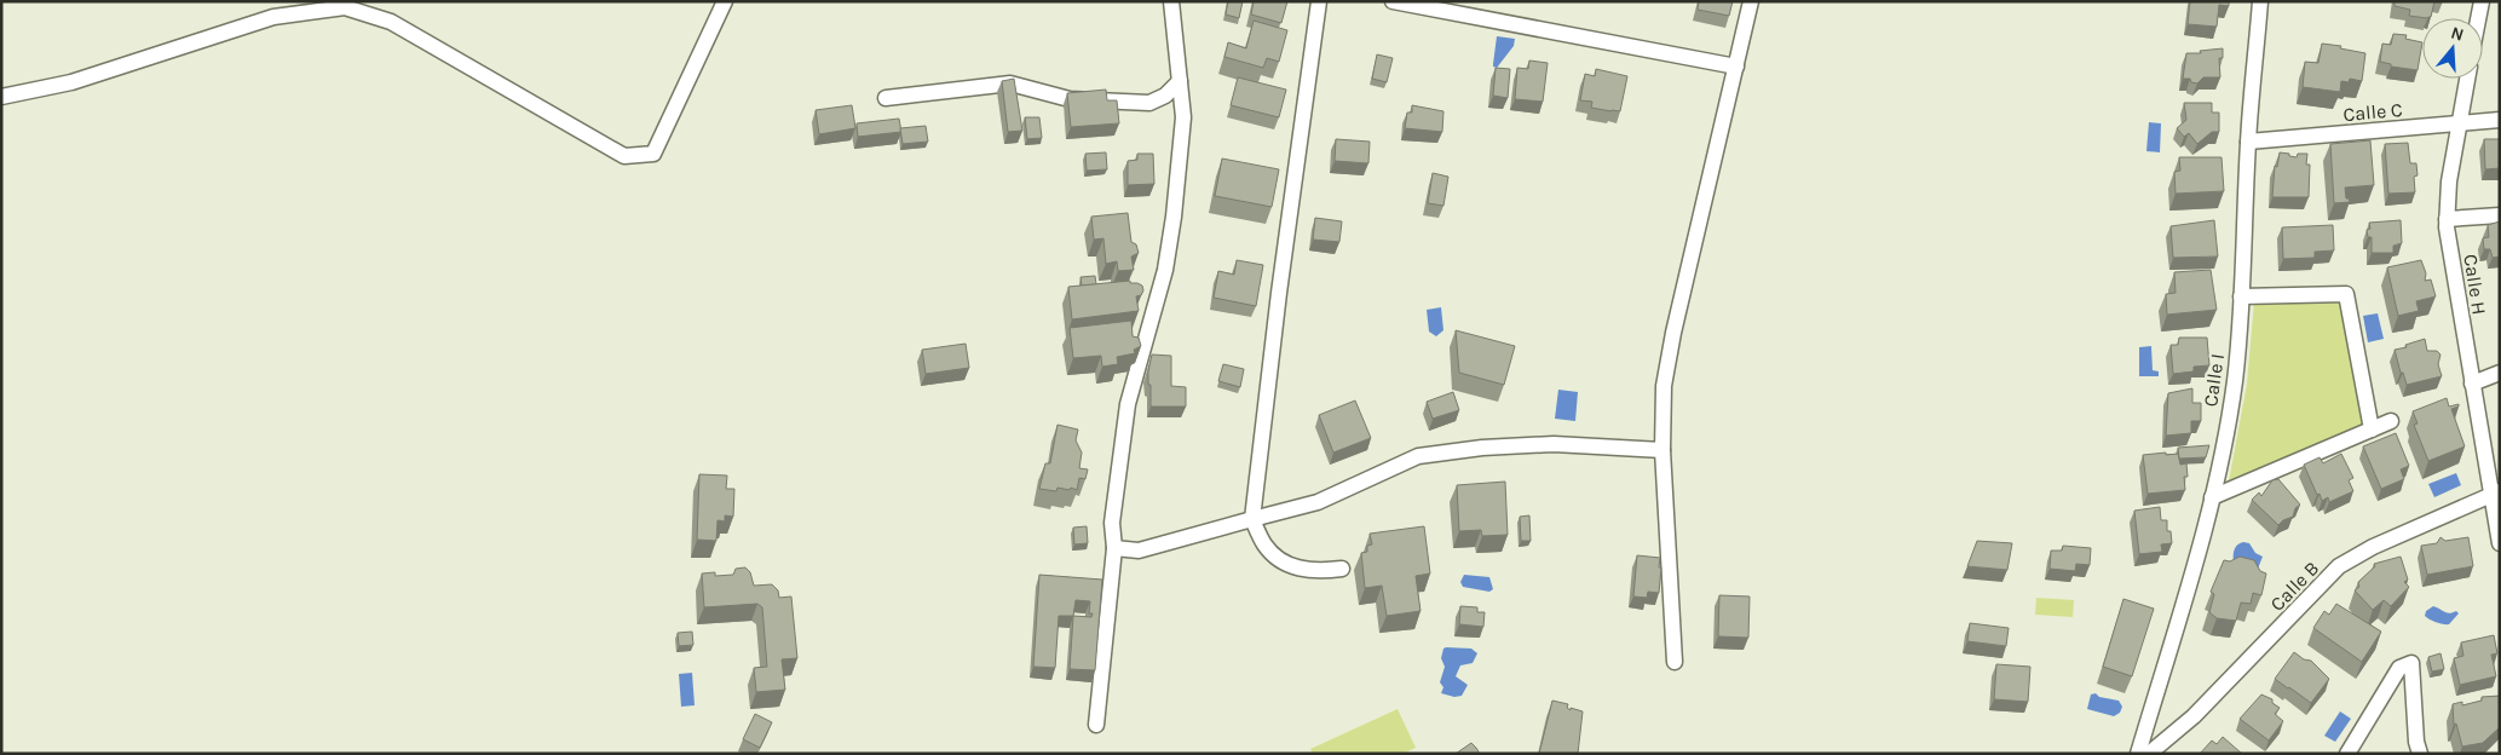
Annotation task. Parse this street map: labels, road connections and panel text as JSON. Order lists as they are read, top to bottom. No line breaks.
{"streets":{"street":["Calle C","Calle H","Calle I","Calle B"]},"crossings":[["Calle C","Calle H"],["Calle C","Calle I"],["Calle H","Calle B"]],"north":"top"}
